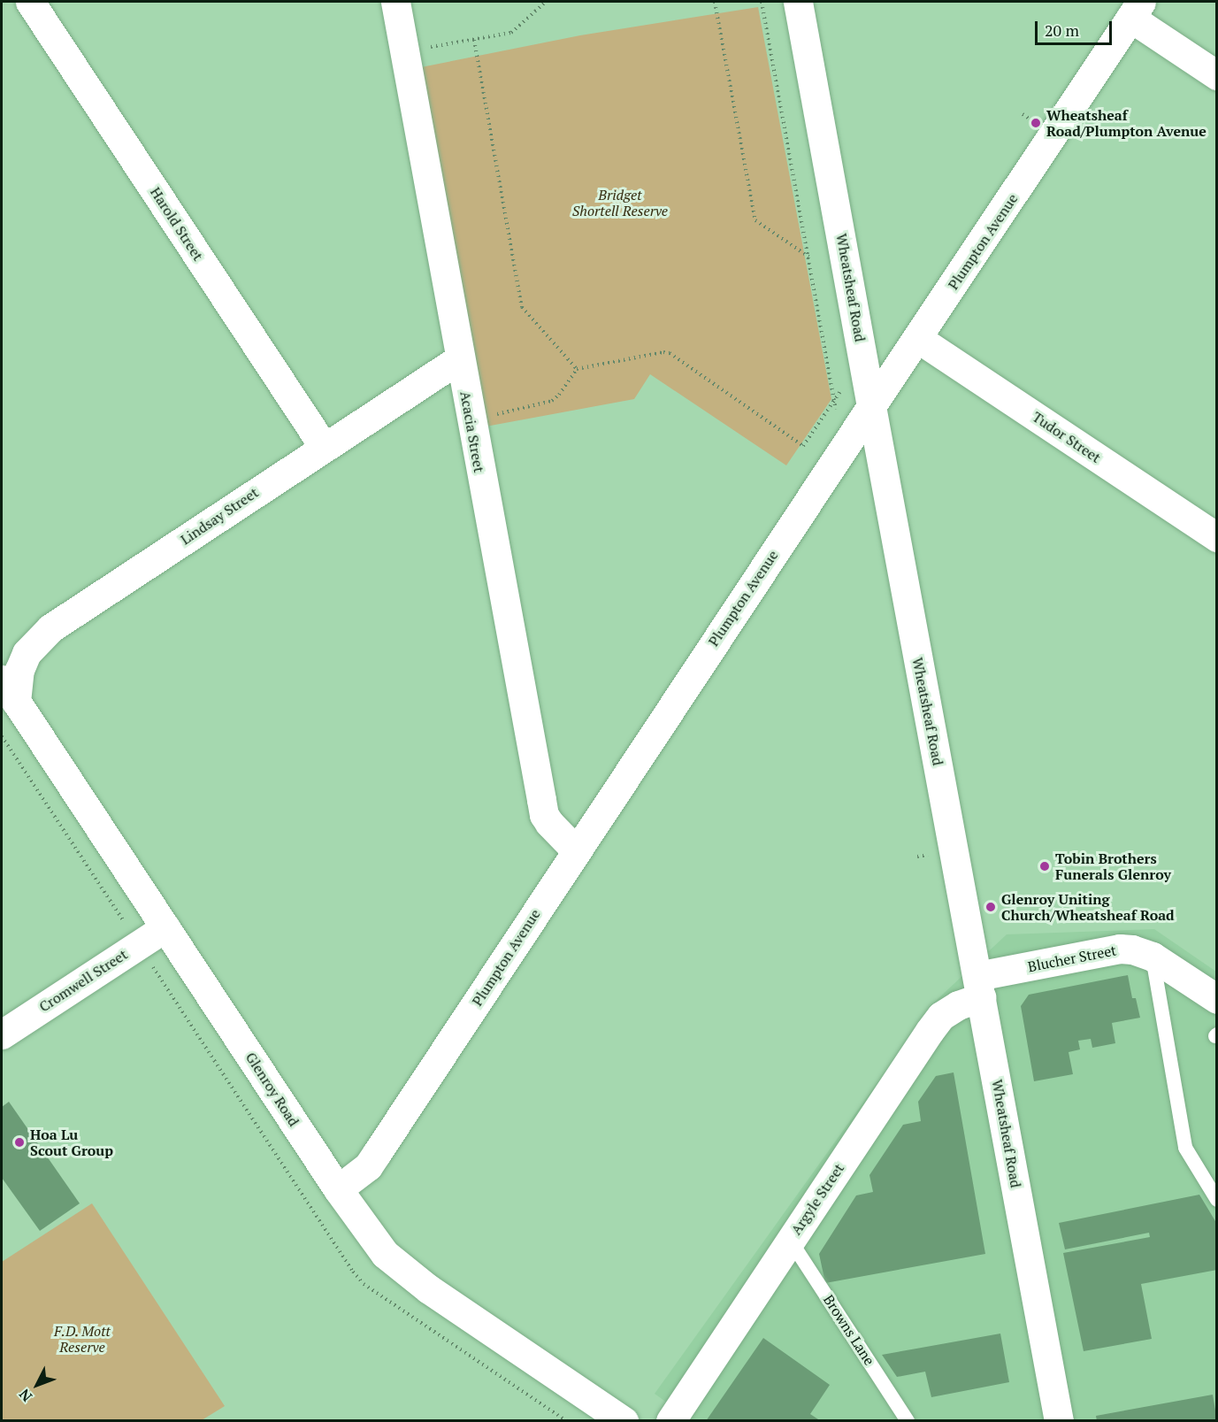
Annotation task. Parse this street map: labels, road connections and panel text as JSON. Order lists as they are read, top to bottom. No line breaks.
{"streets":{"street":["Harold Street","Plumpton Avenue","Wheatsheaf Road","Acacia Street","Tudor Street","Lindsay Street","Blucher Street","Cromwell Street","Glenroy Road","Argyle Street"],"lane":["Browns Lane"]},"crossings":[["Harold Street","Lindsay Street"],["Plumpton Avenue","Wheatsheaf Road"],["Plumpton Avenue","Acacia Street"],["Plumpton Avenue","Tudor Street"],["Plumpton Avenue","Glenroy Road"],["Wheatsheaf Road","Blucher Street"],["Wheatsheaf Road","Argyle Street"],["Acacia Street","Lindsay Street"],["Lindsay Street","Glenroy Road"],["Blucher Street","Argyle Street"],["Cromwell Street","Glenroy Road"],["Argyle Street","Browns Lane"]],"parks":["Bridget Shortell Reserve","F.D. Mott Reserve"],"places":["Wheatsheaf Road/Plumpton Avenue","Tobin Brothers Funerals Glenroy","Glenroy Uniting Church/Wheatsheaf Road","Hoa Lu Scout Group"],"scale_bar":"20 m","north":"bottom left"}
